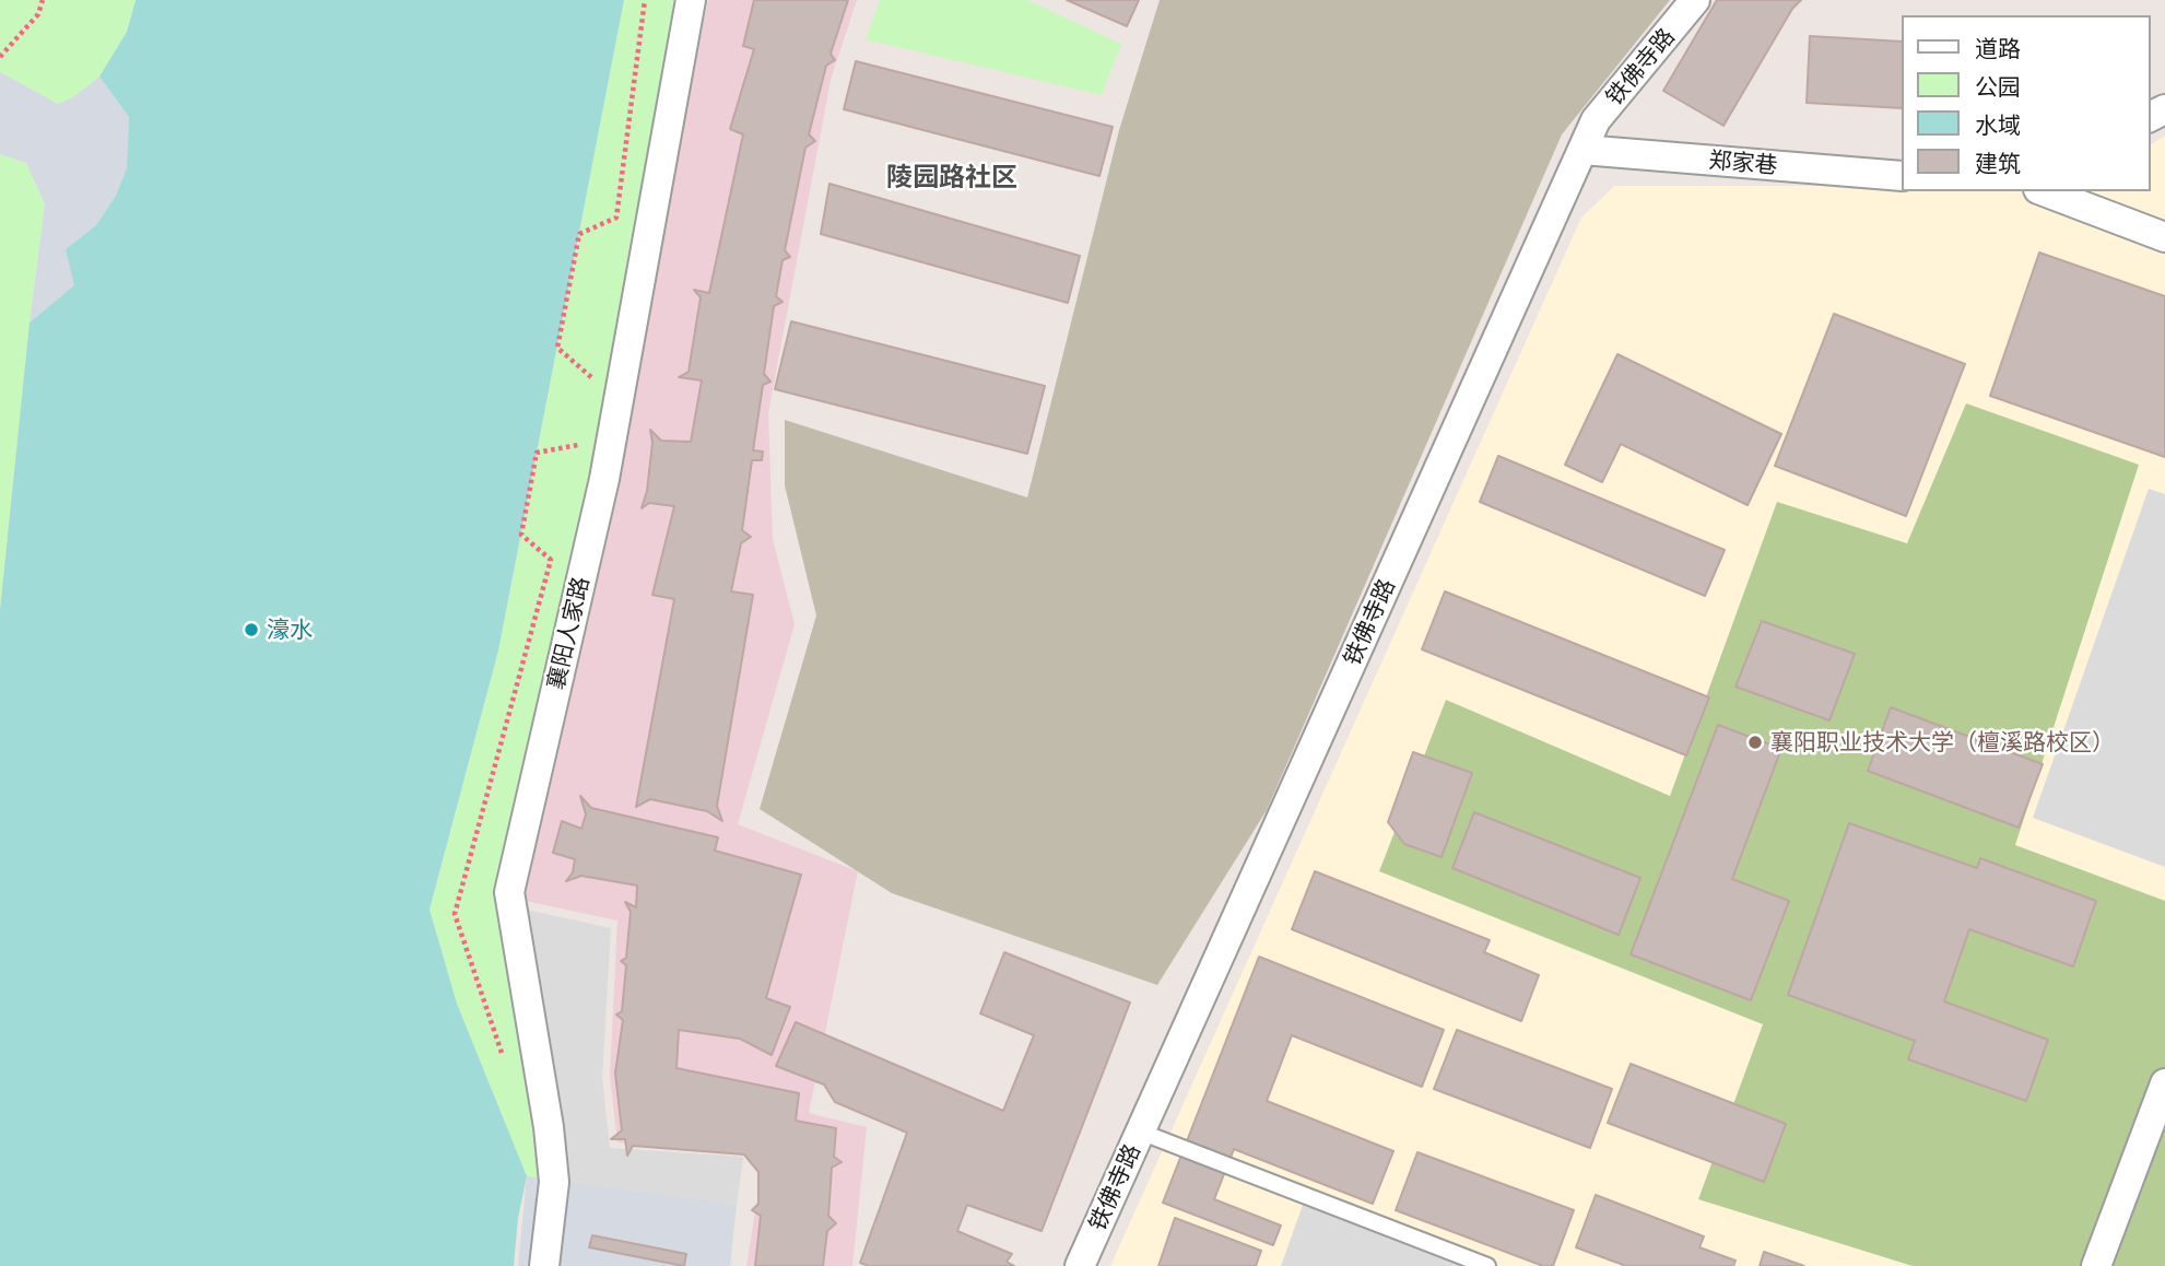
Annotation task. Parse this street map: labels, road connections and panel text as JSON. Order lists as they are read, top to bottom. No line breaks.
{"streets":{"street":["铁佛寺路","郑家巷","襄阳人家路"]},"crossings":[["铁佛寺路","郑家巷"]],"districts":["陵园路社区"],"places":["濠水","襄阳职业技术大学（檀溪路校区）"],"legend":["道路","公园","水域","建筑"]}
